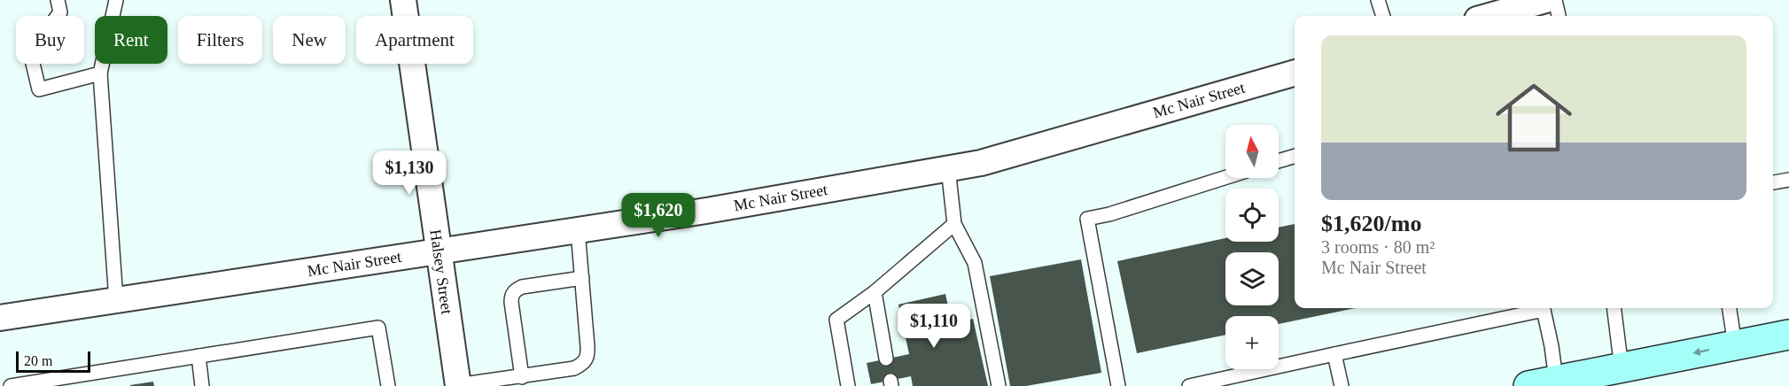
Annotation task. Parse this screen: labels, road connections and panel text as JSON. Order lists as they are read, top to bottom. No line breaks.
{"streets":{"street":["Mc Nair Street","Halsey Street"]},"crossings":[["Mc Nair Street","Halsey Street"]],"scale_bar":"20 m","north":"top","page":{"chip":["Buy","Rent","Filters","New","Apartment"],"list":[{"name":"$1,620/mo","note":"3 rooms · 80 m² · Mc Nair Street"}],"map_buttons":"+","price":["$1,130","$1,620","$1,110"],"scale":"20 m"}}
